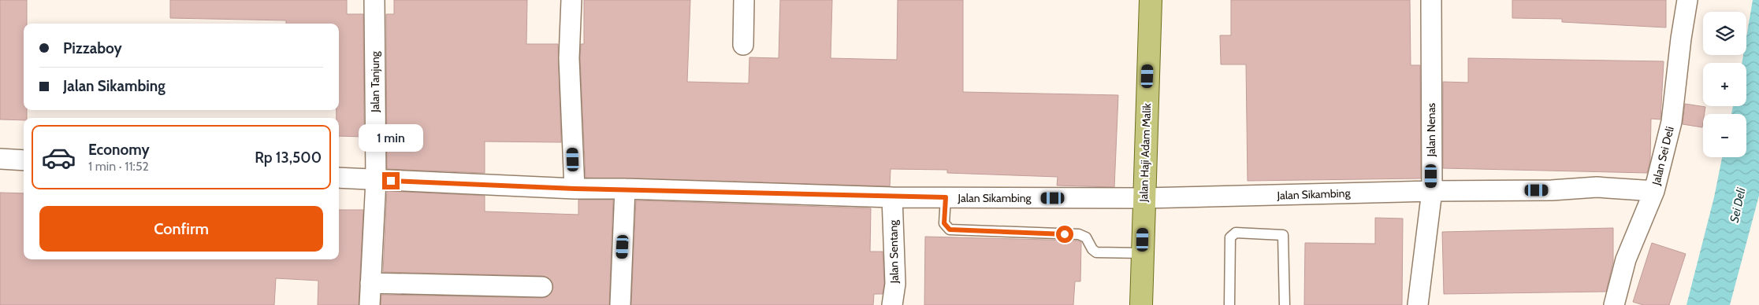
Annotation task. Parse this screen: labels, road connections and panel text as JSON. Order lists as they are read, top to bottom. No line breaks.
{"streets":{"main road":["Jalan Haji Adam Malik"],"street":["Jalan Tanjung","Jalan Nenas","Jalan Sei Deli","Jalan Sikambing","Jalan Sentang"]},"crossings":[["Jalan Tanjung","Jalan Sikambing"],["Jalan Nenas","Jalan Sikambing"],["Jalan Haji Adam Malik","Jalan Sikambing"],["Jalan Sei Deli","Jalan Sikambing"],["Jalan Sikambing","Jalan Sentang"]],"water":["Sei Deli"],"page":{"map_buttons":["+","−"],"banner":["Pizzaboy","Jalan Sikambing"],"bubble":"1 min","list":[{"name":"Economy","note":"1 min · 11:52","value":"Rp 13,500"}],"buttons":"Confirm"}}
